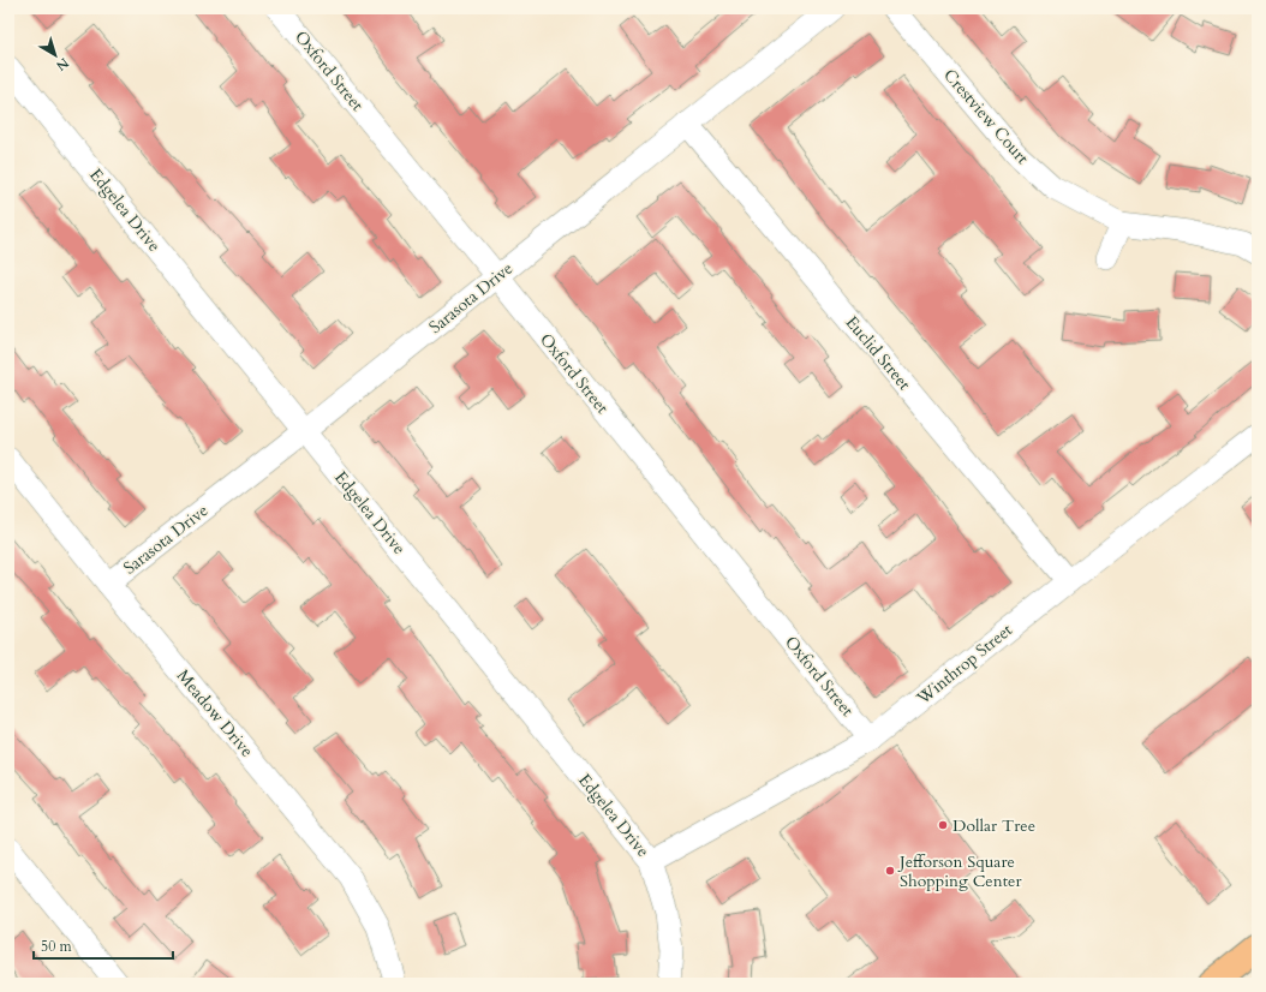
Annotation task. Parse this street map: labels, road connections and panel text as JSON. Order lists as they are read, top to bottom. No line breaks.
{"streets":{"street":["Oxford Street","Crestview Court","Edgelea Drive","Sarasota Drive","Euclid Street","Winthrop Street","Meadow Drive"]},"crossings":[["Oxford Street","Sarasota Drive"],["Oxford Street","Winthrop Street"],["Edgelea Drive","Sarasota Drive"],["Edgelea Drive","Winthrop Street"],["Sarasota Drive","Euclid Street"],["Sarasota Drive","Meadow Drive"],["Euclid Street","Winthrop Street"]],"places":["Dollar Tree","Jefforson Square Shopping Center"],"scale_bar":"50 m","north":"bottom right"}
